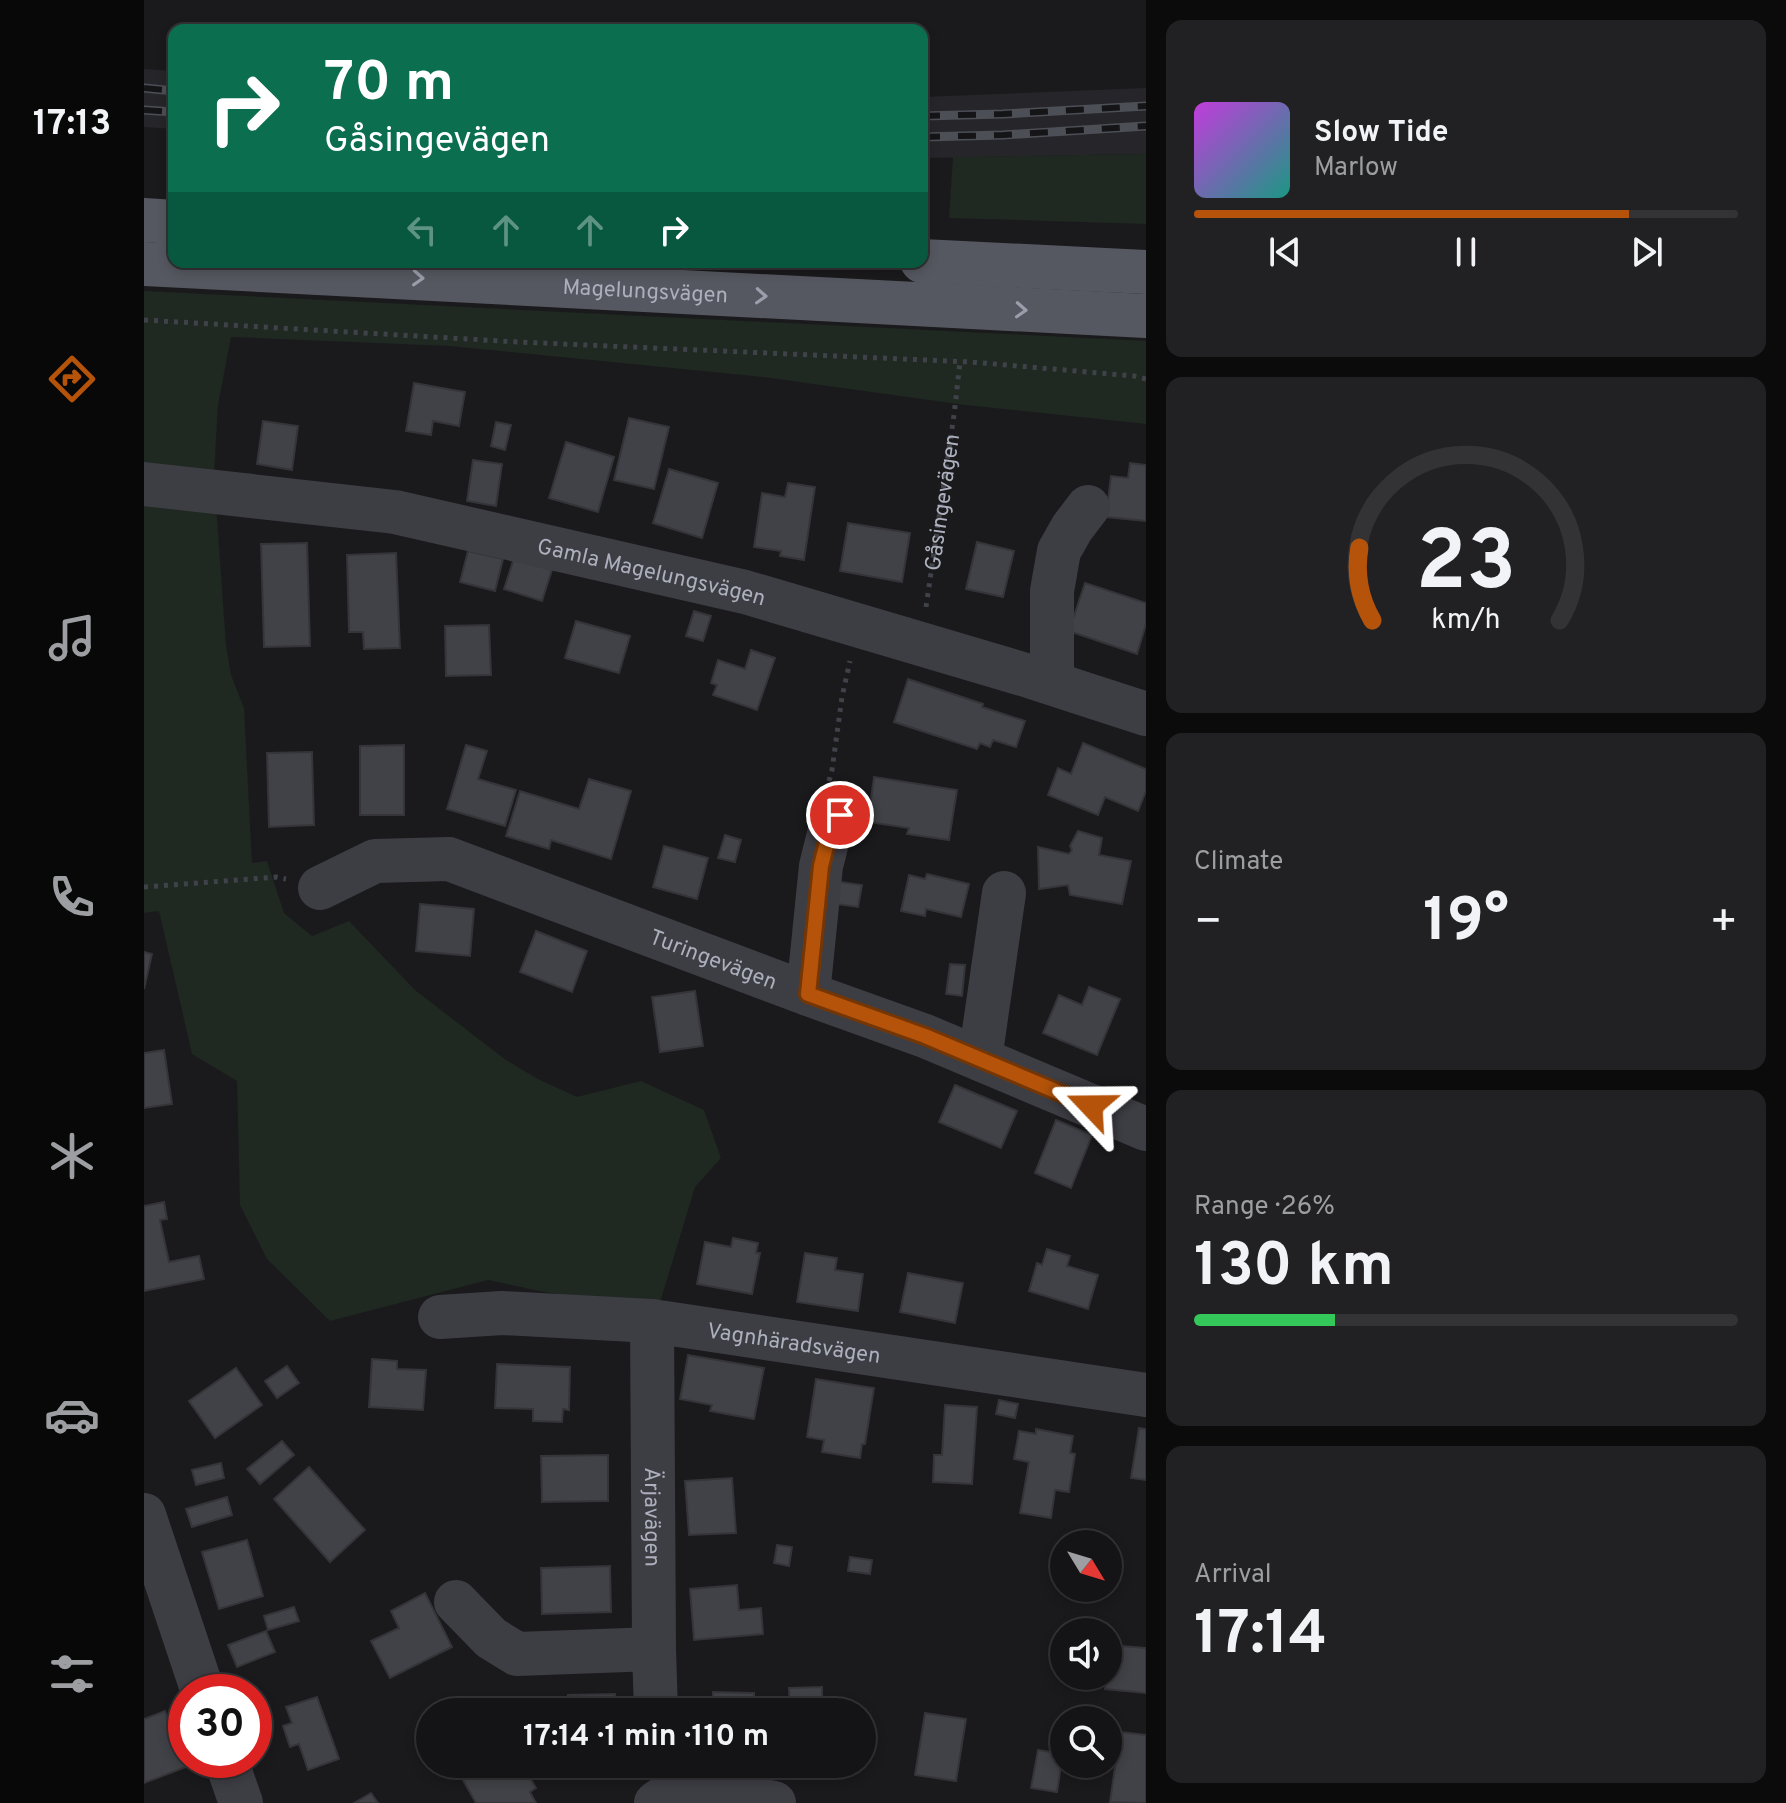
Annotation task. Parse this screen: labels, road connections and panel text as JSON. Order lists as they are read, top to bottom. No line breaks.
{"streets":{"main road":["Magelungsvägen"],"street":["Gamla Magelungsvägen","Turingevägen","Vagnhäradsvägen","Ärjavägen"],"path":["Gåsingevägen"]},"crossings":[["Gåsingevägen","Gamla Magelungsvägen"],["Vagnhäradsvägen","Ärjavägen"]],"one_way":["Magelungsvägen"],"north":"bottom right","page":{"tabs":"17:13","turn":["70 m","Gåsingevägen"],"song":["Slow Tide","Marlow"],"tile":["Climate",["Range · 26%","130 km"],["Arrival","17:14"]],"heat":["−","19°","+"],"limit":"30","trip":"17:14 · 1 min · 110 m","gauge":["23","km/h"]}}
